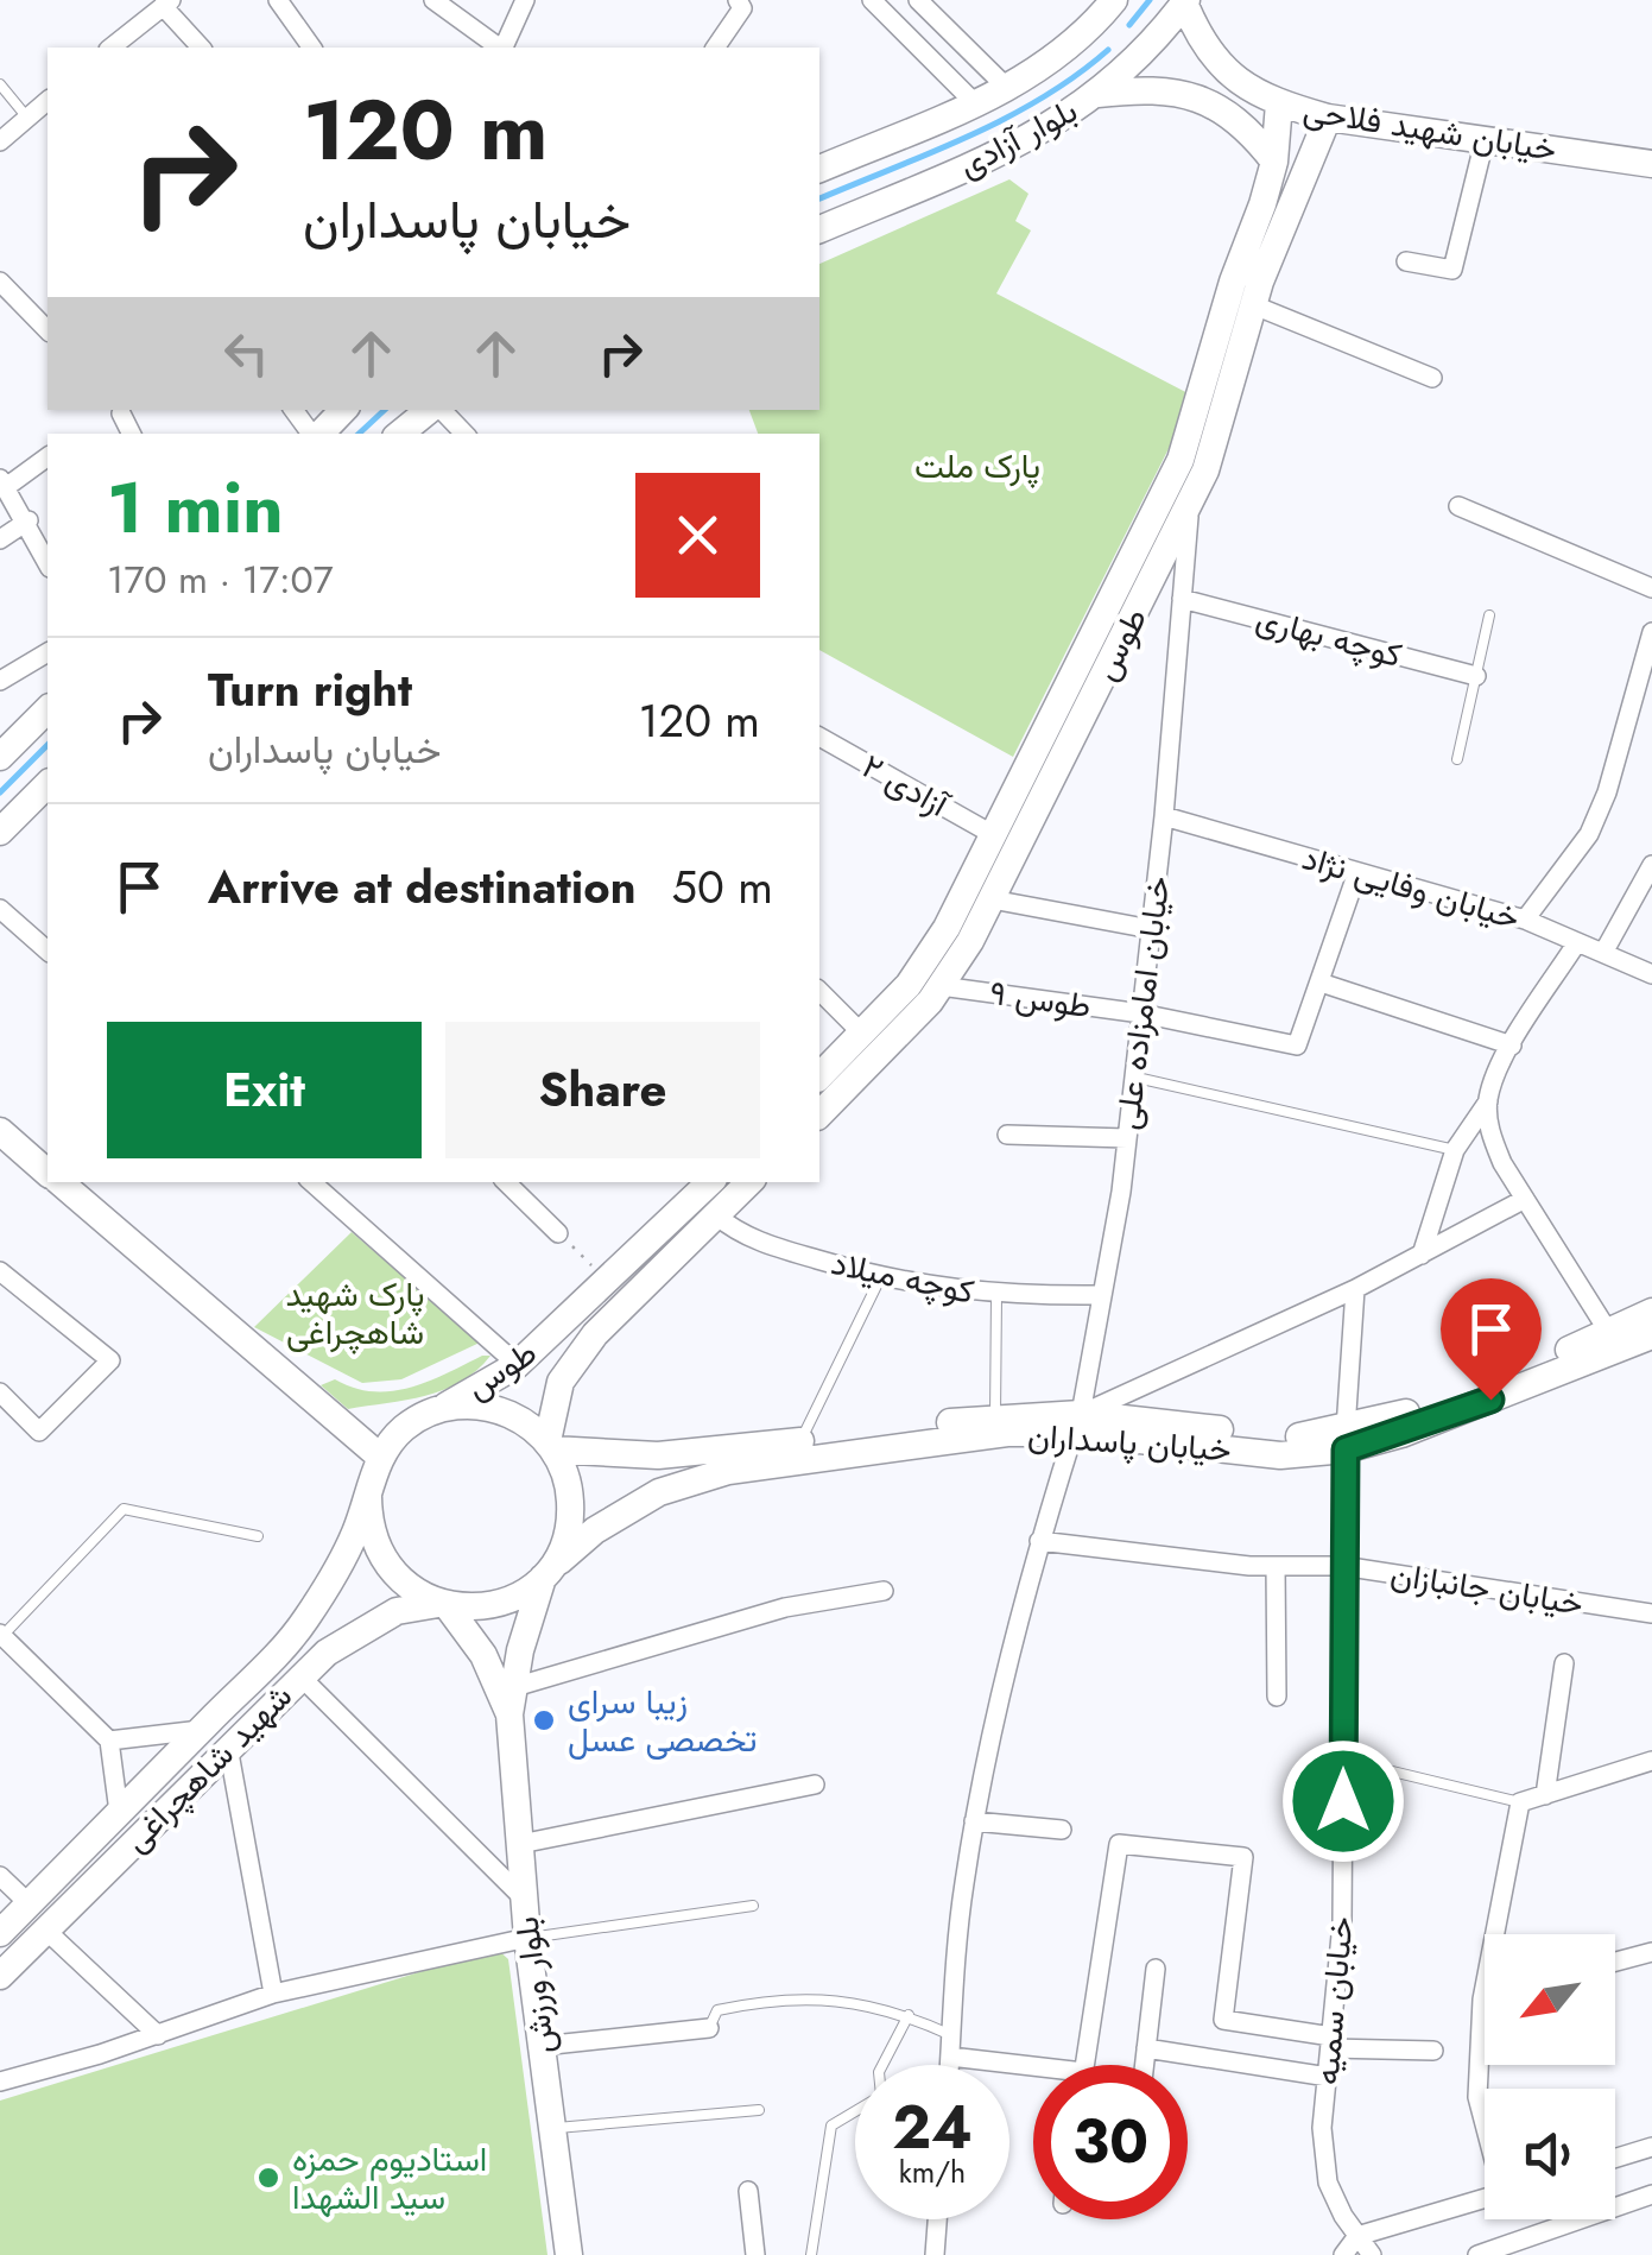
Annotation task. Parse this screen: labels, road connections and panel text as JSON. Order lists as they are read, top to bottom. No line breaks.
{"streets":{"street":["خیابان شهید فلاحی","بلوار آزادی","کوچه بهاری","طوس","آزادی ۲","خیابان وفایی نژاد","طوس ۹","خیابان امامزاده علی","کوچه میلاد","خیابان پاسداران","خیابان جانبازان","شهید شاهچراغی","بلوار ورزش","خیابان سمیه"]},"crossings":[["خیابان شهید فلاحی","بلوار آزادی"],["خیابان شهید فلاحی","طوس"],["کوچه بهاری","خیابان امامزاده علی"],["طوس","آزادی ۲"],["طوس","طوس ۹"],["طوس","خیابان امامزاده علی"],["طوس","کوچه میلاد"],["طوس","خیابان پاسداران"],["طوس","شهید شاهچراغی"],["خیابان وفایی نژاد","خیابان امامزاده علی"],["طوس ۹","خیابان امامزاده علی"],["خیابان امامزاده علی","کوچه میلاد"],["خیابان امامزاده علی","خیابان پاسداران"],["خیابان امامزاده علی","خیابان جانبازان"],["خیابان پاسداران","شهید شاهچراغی"],["خیابان پاسداران","خیابان سمیه"],["خیابان جانبازان","خیابان سمیه"]],"parks":["پارک ملت","پارک شهید شاهچراغی"],"places":["زیبا سرای تخصصی عسل","استادیوم حمزه سید الشهدا"],"north":"bottom left","page":{"turn":["120 m","خیابان پاسداران"],"heading":["1 min","170 m · 17:07"],"list":[{"name":"Turn right","note":"خیابان پاسداران","value":"120 m"},{"name":"Arrive at destination","value":"50 m"}],"buttons":["Exit","Share"],"speed":"24 km/h","limit":"30"}}
